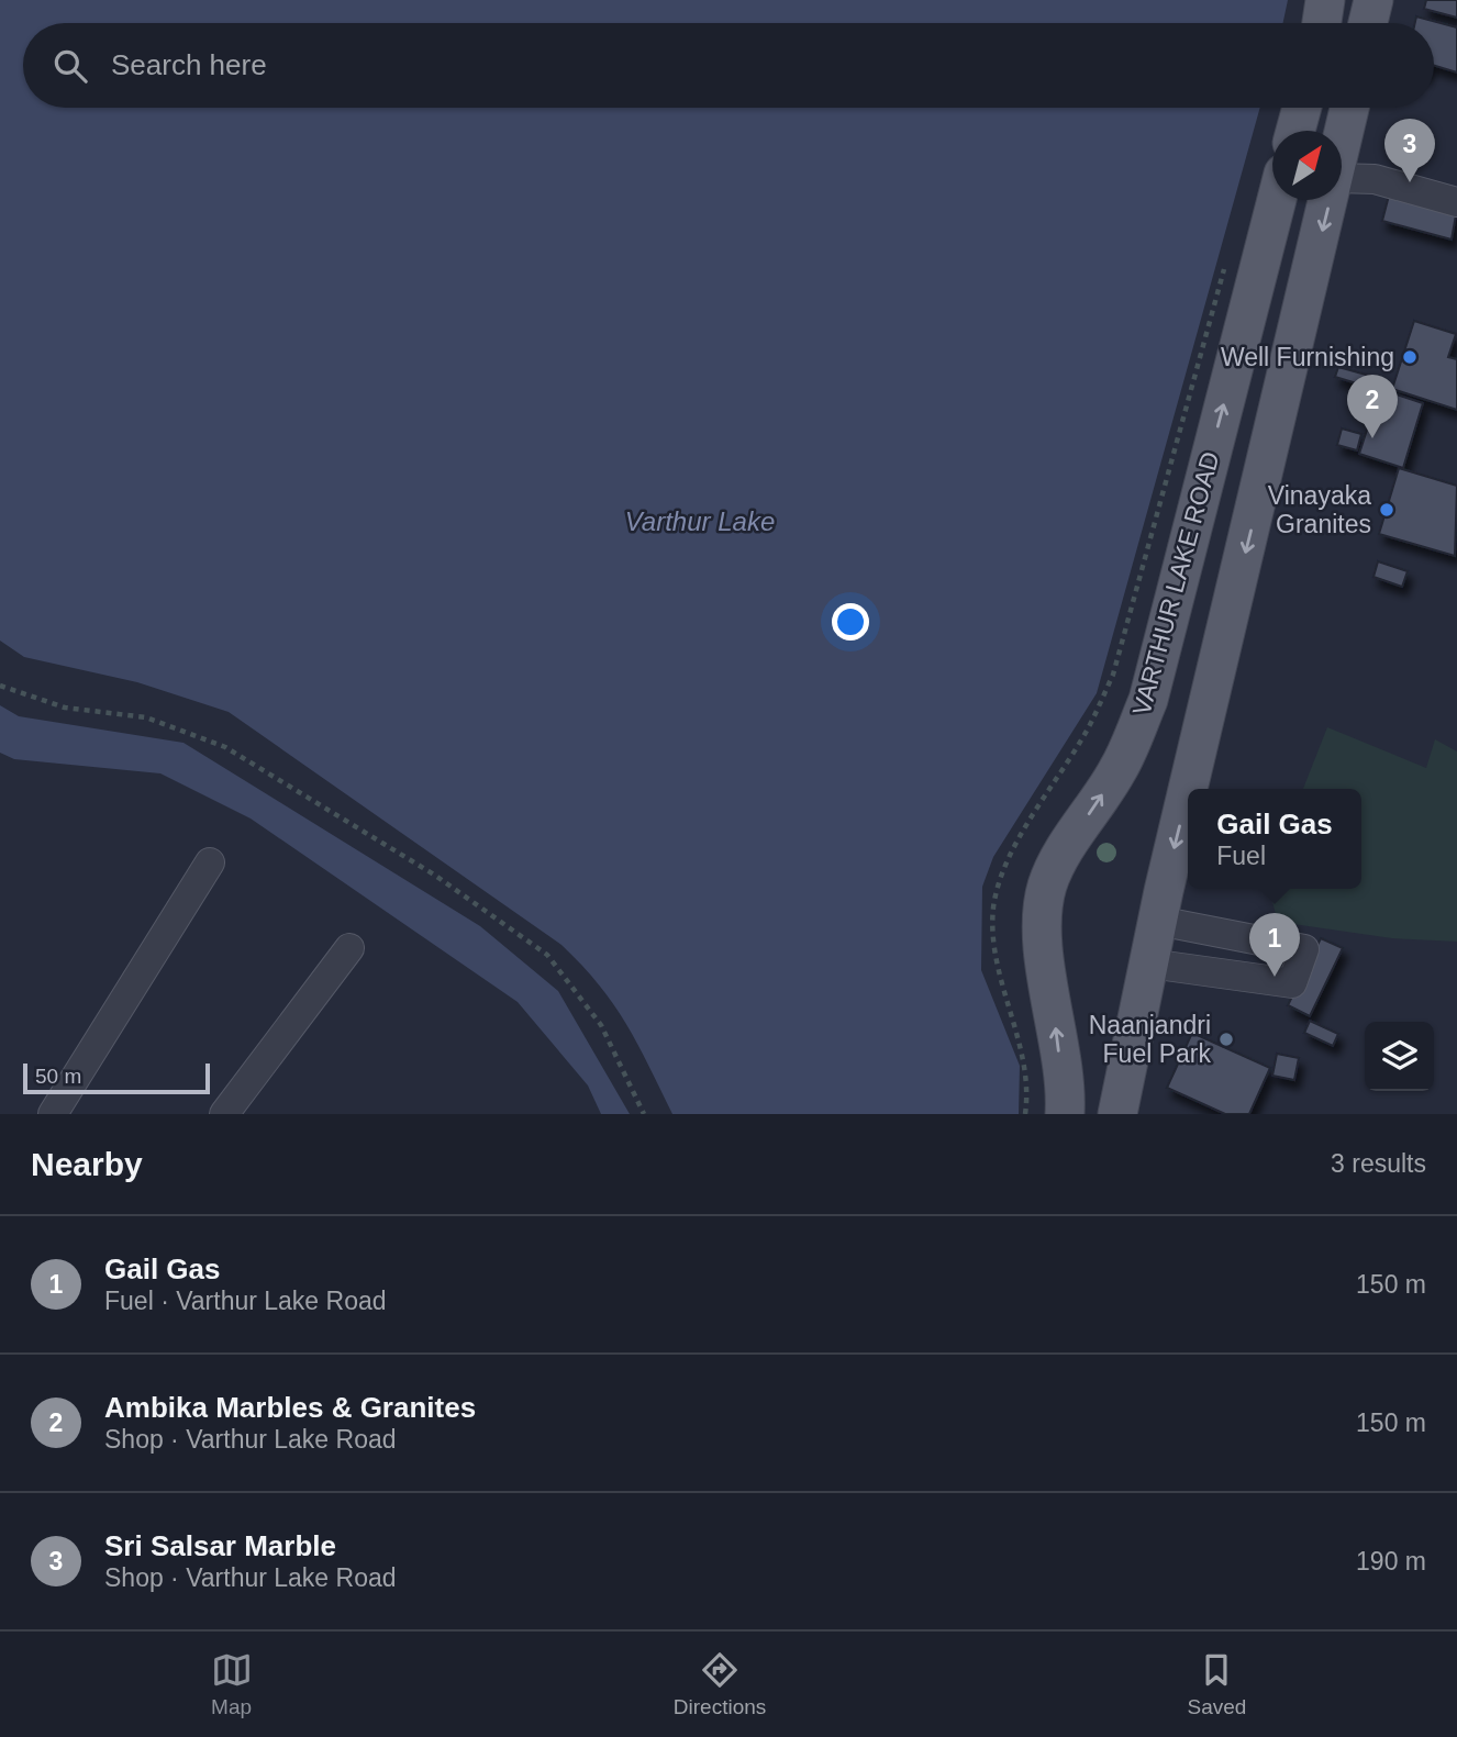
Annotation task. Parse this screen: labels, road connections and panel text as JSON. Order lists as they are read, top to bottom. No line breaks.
{"streets":{"main road":["VARTHUR LAKE ROAD"]},"water":["Varthur Lake"],"places":["Well Furnishing","Vinayaka Granites","Naanjandri Fuel Park"],"scale_bar":"50 m","north":"top right","page":{"search":"Search here","pins":["3","2","1"],"popup":["Gail Gas","Fuel"],"scale":"50 m","heading":["Nearby","3 results"],"list":[{"mark":"1","name":"Gail Gas","note":"Fuel · Varthur Lake Road","value":"150 m"},{"mark":"2","name":"Ambika Marbles & Granites","note":"Shop · Varthur Lake Road","value":"150 m"},{"mark":"3","name":"Sri Salsar Marble","note":"Shop · Varthur Lake Road","value":"190 m"}],"nav":["Map","Directions","Saved"]}}
